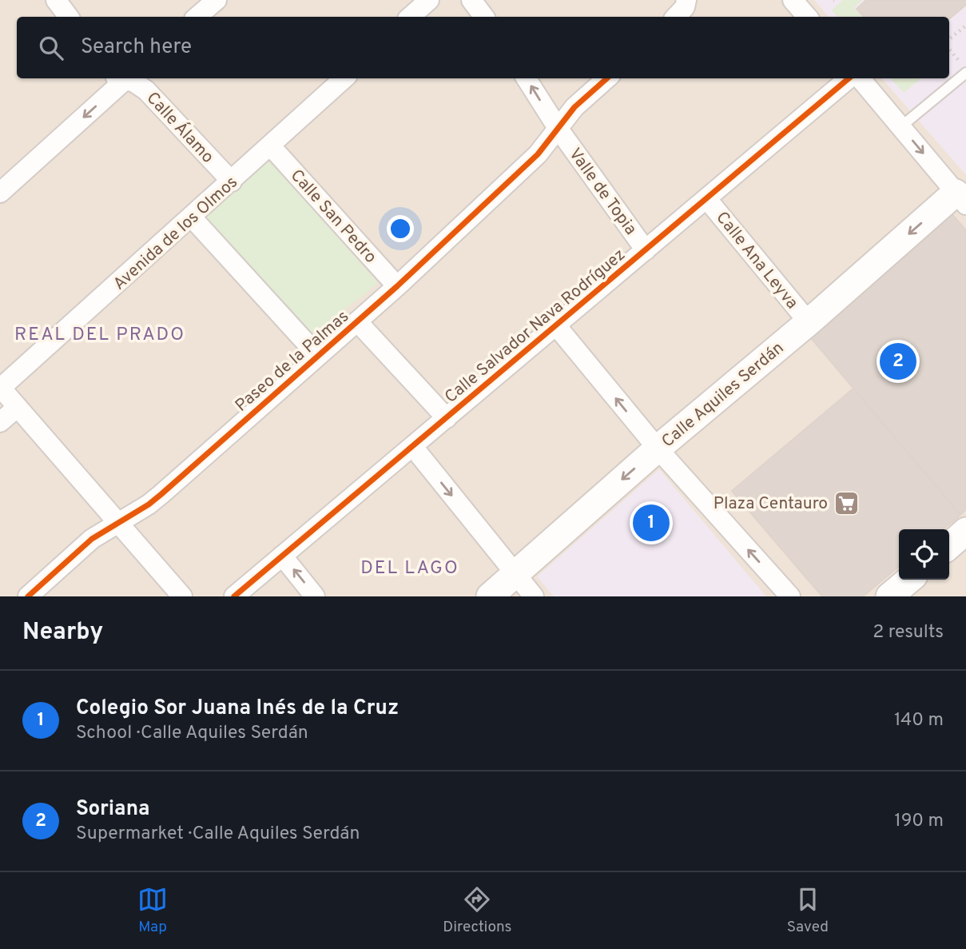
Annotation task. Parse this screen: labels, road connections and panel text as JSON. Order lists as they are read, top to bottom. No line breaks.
{"streets":{"street":["Calle Álamo","Valle de Topia","Calle San Pedro","Avenida de los Olmos","Calle Ana Leyva","Calle Salvador Nava Rodríguez","Paseo de la Palmas","Calle Aquiles Serdán"]},"crossings":[["Calle Álamo","Avenida de los Olmos"],["Valle de Topia","Calle Salvador Nava Rodríguez"],["Valle de Topia","Paseo de la Palmas"],["Calle San Pedro","Avenida de los Olmos"],["Calle San Pedro","Paseo de la Palmas"],["Calle Ana Leyva","Calle Salvador Nava Rodríguez"],["Calle Ana Leyva","Calle Aquiles Serdán"]],"one_way":["Calle Aquiles Serdán"],"districts":["REAL DEL PRADO","DEL LAGO"],"places":{"supermarket":["Plaza Centauro"]},"page":{"search":"Search here","pins":["2","1"],"heading":["Nearby","2 results"],"list":[{"mark":"1","name":"Colegio Sor Juana Inés de la Cruz","note":"School · Calle Aquiles Serdán","value":"140 m"},{"mark":"2","name":"Soriana","note":"Supermarket · Calle Aquiles Serdán","value":"190 m"}],"nav":["Map","Directions","Saved"]}}
